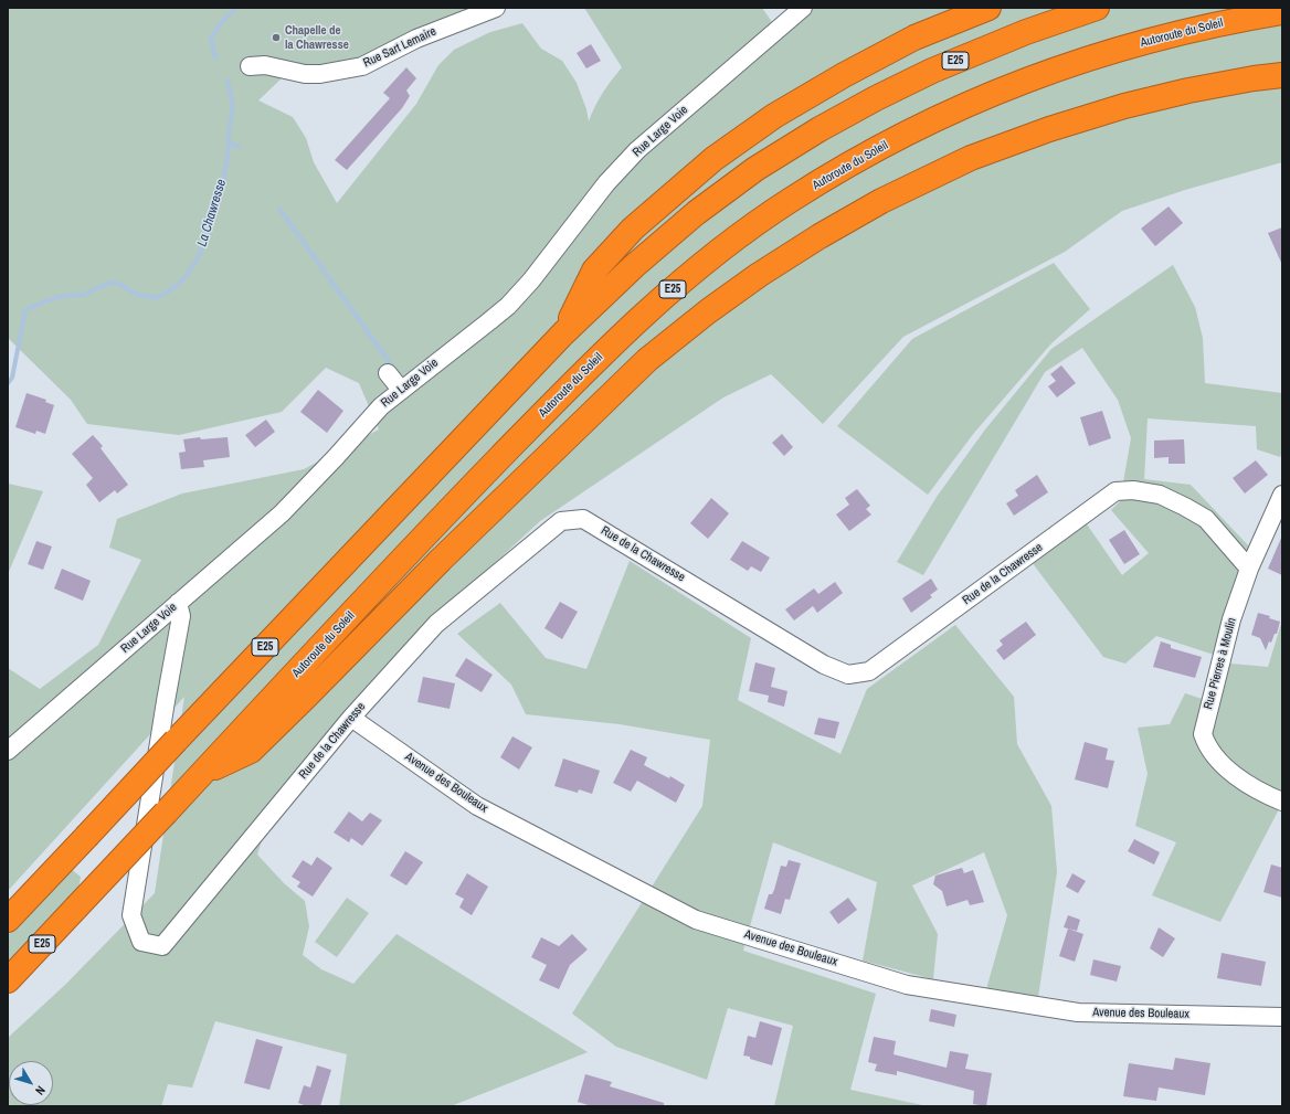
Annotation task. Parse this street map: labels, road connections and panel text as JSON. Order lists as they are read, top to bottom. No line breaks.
{"streets":{"highway":["Autoroute du Soleil","E25"],"street":["Rue Sart Lemaire","Rue Large Voie","Rue de la Chawresse","Rue Pierres à Moulin","Avenue des Bouleaux"]},"crossings":[["Rue Large Voie","Rue de la Chawresse"],["Rue de la Chawresse","Rue Pierres à Moulin"],["Rue de la Chawresse","Avenue des Bouleaux"]],"water":["La Chawresse"],"places":["Chapelle de la Chawresse"],"north":"bottom right"}
